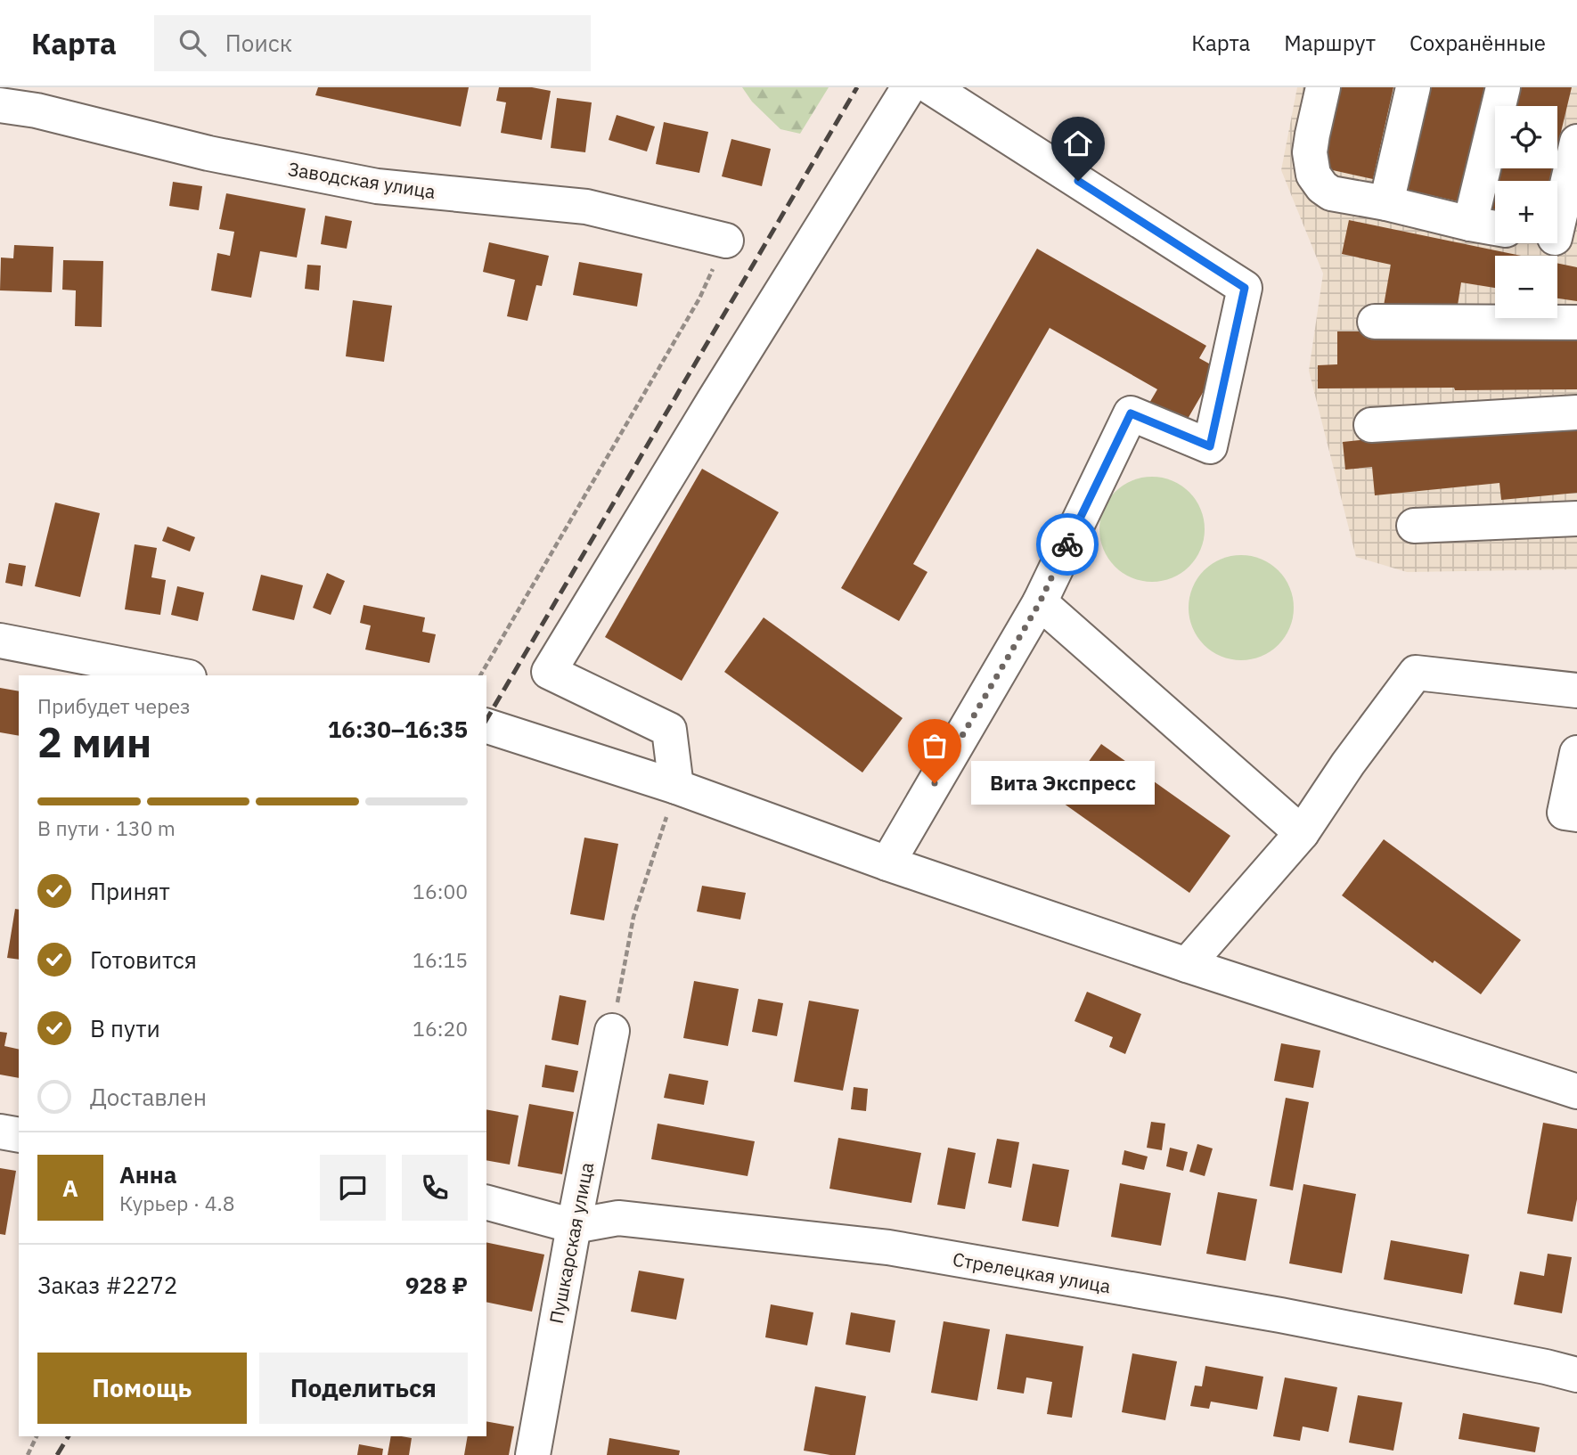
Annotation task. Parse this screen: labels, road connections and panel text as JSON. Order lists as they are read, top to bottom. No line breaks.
{"streets":{"street":["Заводская улица","Пушкарская улица","Стрелецкая улица"]},"crossings":[["Пушкарская улица","Стрелецкая улица"]],"places":["Вита Экспресс"],"page":{"header":"Карта","search":"Поиск","nav":["Карта","Маршрут","Сохранённые"],"map_buttons":["+","−"],"heading":["2 мин","Прибудет через","16:30–16:35"],"panel":["Анна","Курьер · 4.8","Заказ #2272","928 ₽"],"bubble":"Вита Экспресс","bar":"В пути · 130 m","list":[["Принят","16:00"],["Готовится","16:15"],["В пути","16:20"],"Доставлен"],"round":"А","buttons":["Помощь","Поделиться"]}}
